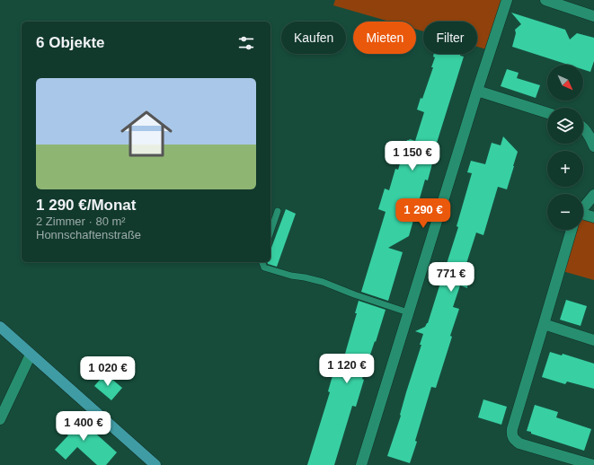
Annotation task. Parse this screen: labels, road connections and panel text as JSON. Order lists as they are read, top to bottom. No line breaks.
{"north":"bottom right","page":{"chip":["Kaufen","Mieten","Filter"],"heading":"6 Objekte","map_buttons":["+","−"],"list":[{"name":"1 290 €/Monat","note":"2 Zimmer · 80 m² · Honnschaftenstraße"}],"price":["1 150 €","1 290 €","771 €","1 120 €","1 020 €","1 400 €"]}}
